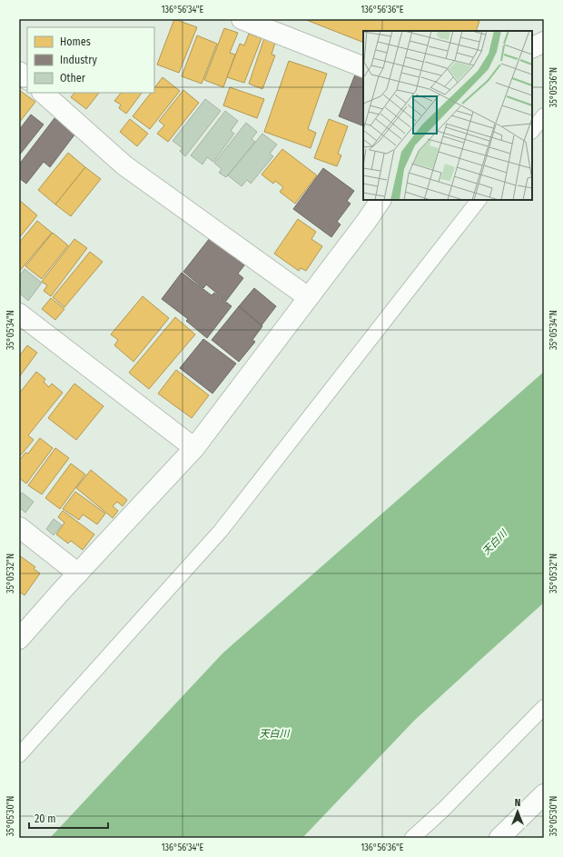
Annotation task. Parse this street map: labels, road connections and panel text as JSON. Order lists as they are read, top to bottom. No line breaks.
{"water":["天白川"],"legend":["Homes","Industry","Other"],"scale_bar":"20 m","north":"top","coordinates":["136°56'34\"E","136°56'36\"E","35°05'36\"N","35°05'34\"N","35°05'32\"N","35°05'30\"N"]}
